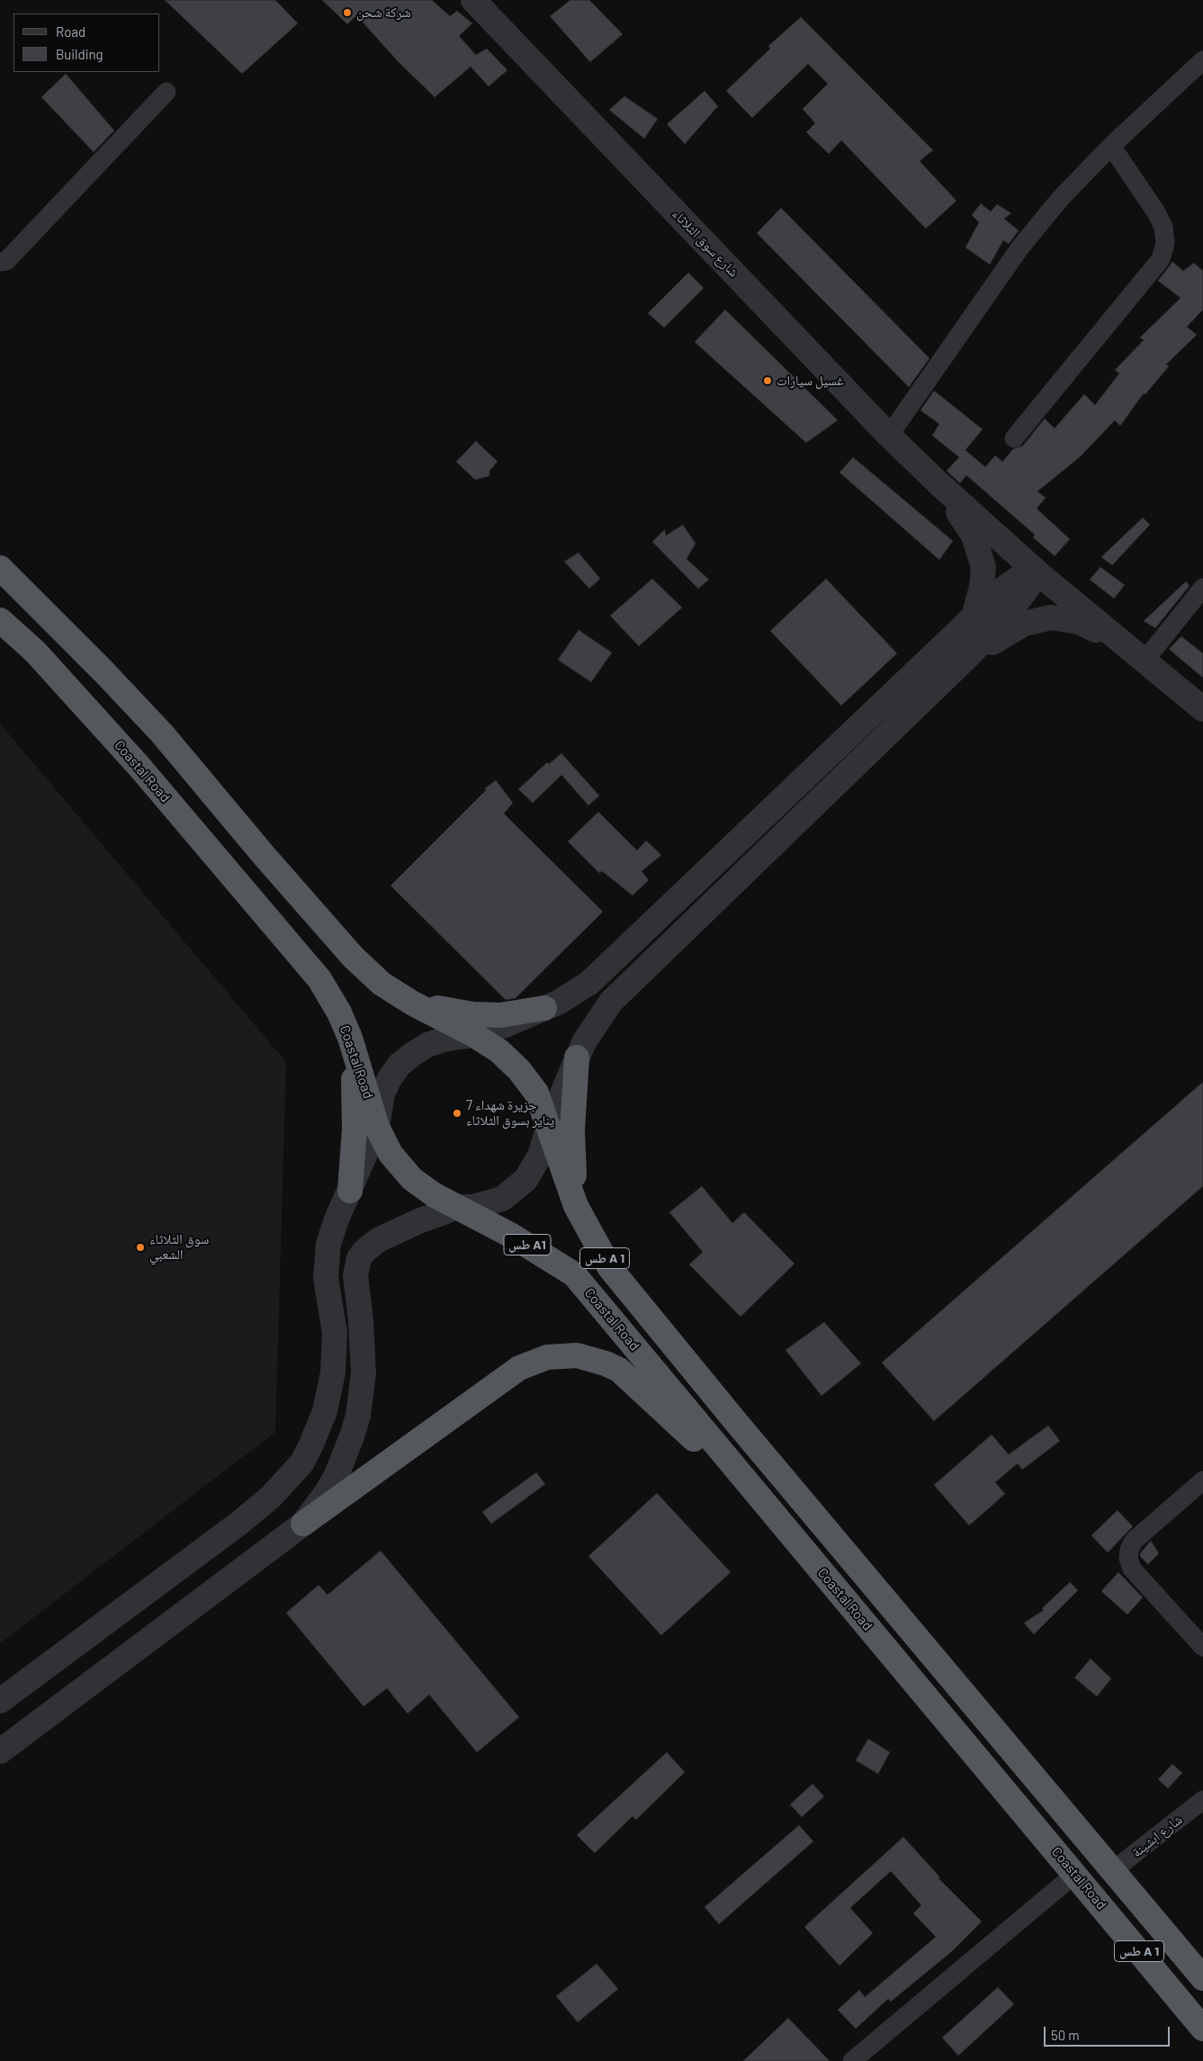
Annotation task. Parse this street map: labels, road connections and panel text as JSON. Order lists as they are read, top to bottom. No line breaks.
{"streets":{"highway":["Coastal Road","طس A1","طس A 1"],"street":["شارع سوق الثلاثاء","شارع ابشينة"]},"crossings":[["طس A 1","شارع ابشينة"]],"places":["شركة شحن","غسيل سيارات","جزيرة شهداء 7 يناير بسوق الثلاثاء","سوق الثلاثاء الشعبي"],"legend":["Road","Building"],"scale_bar":"50 m"}
